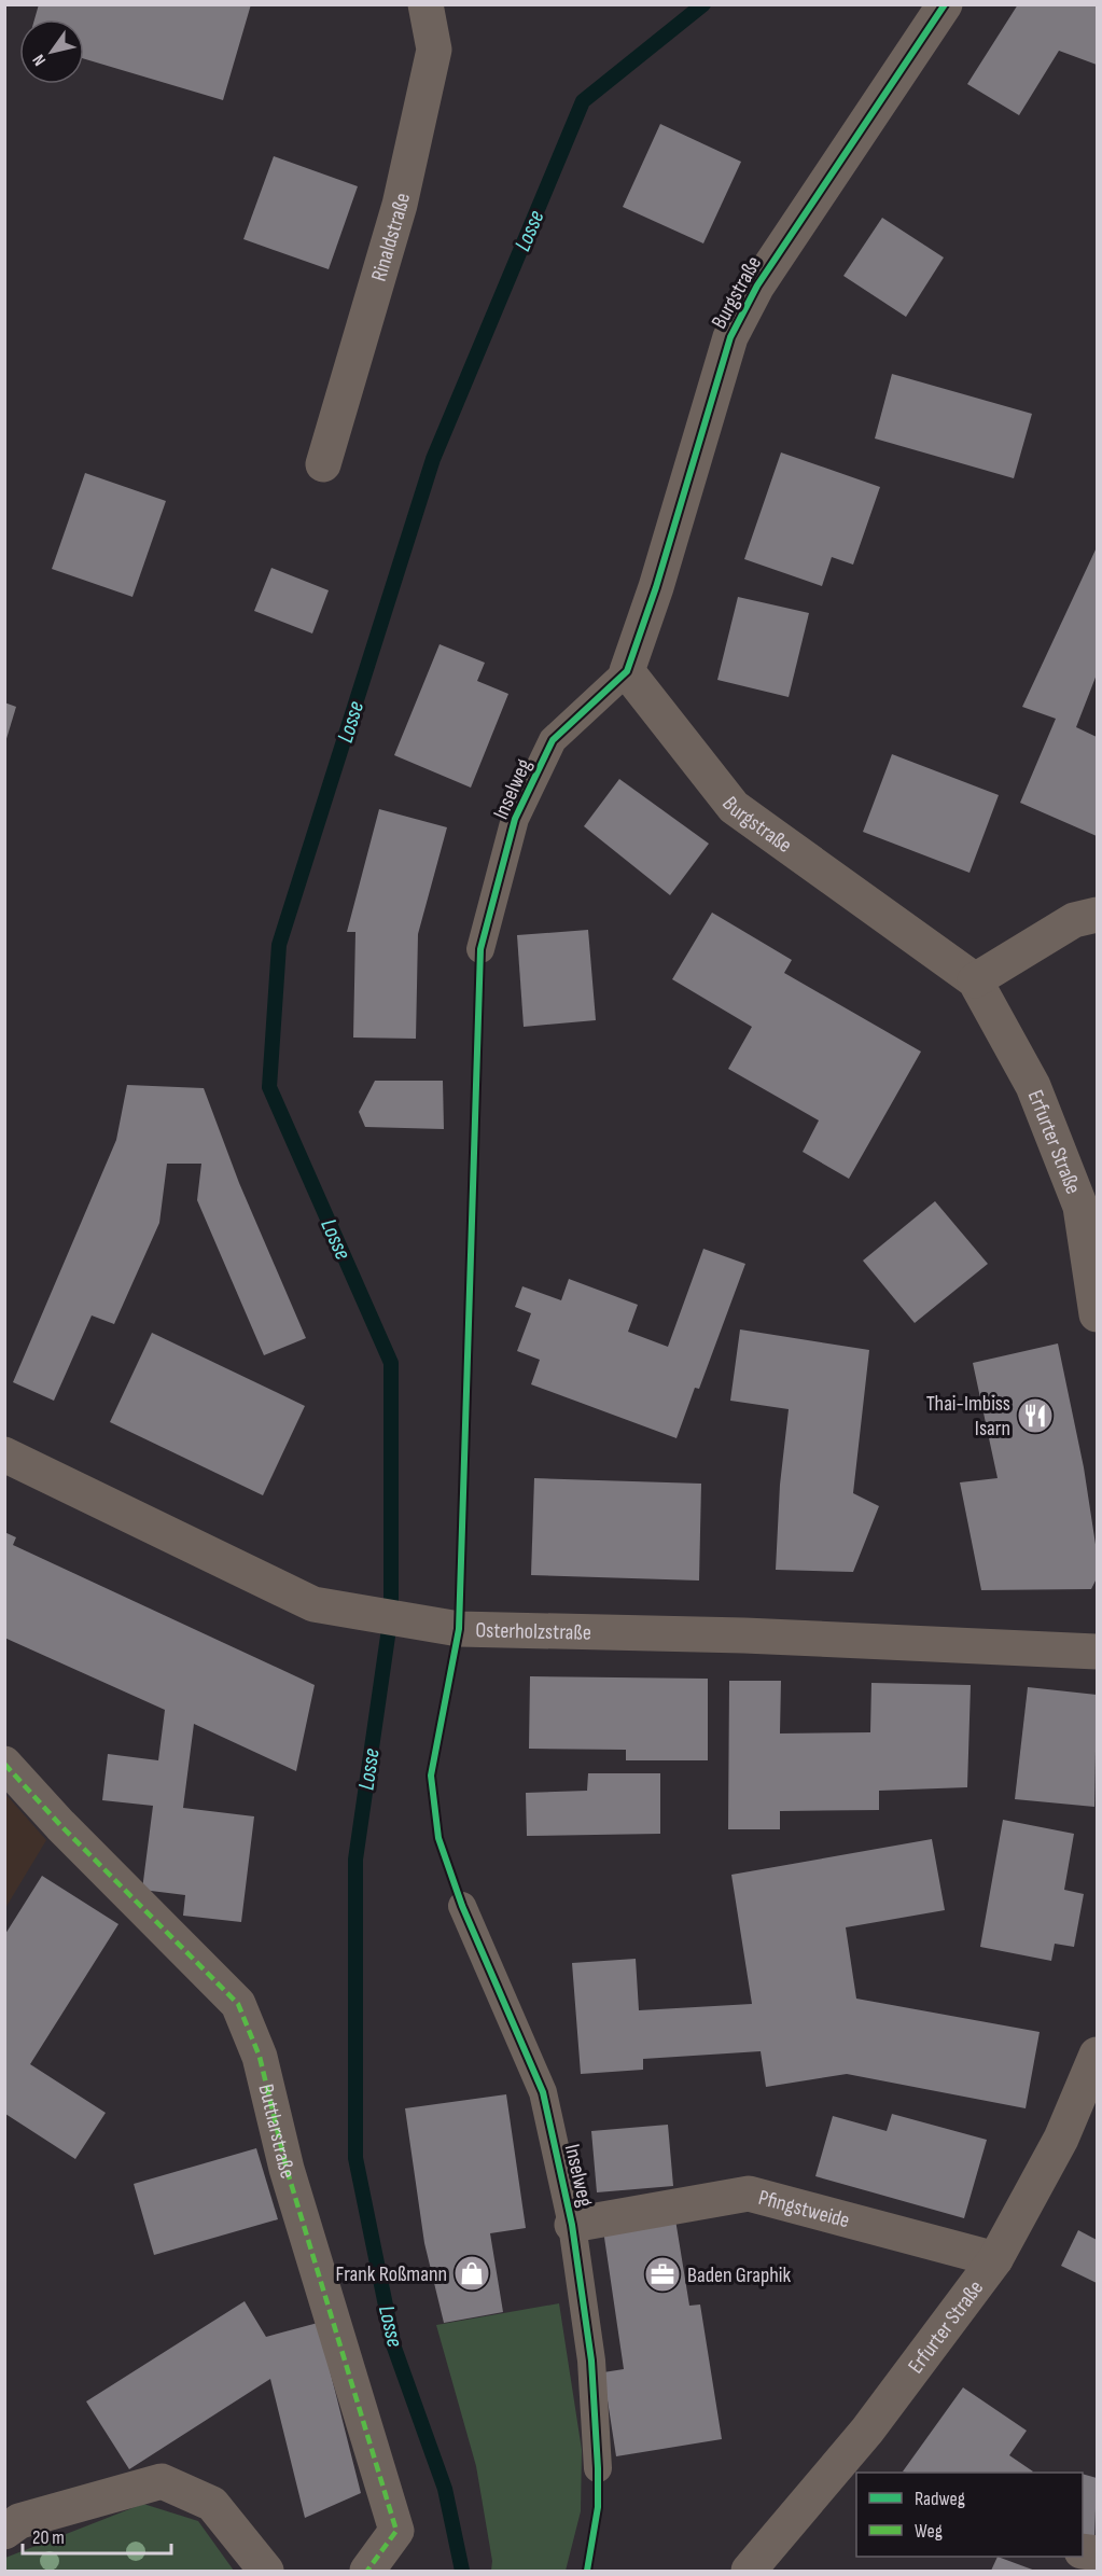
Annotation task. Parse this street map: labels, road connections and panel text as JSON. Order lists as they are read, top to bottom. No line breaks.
{"streets":{"street":["Rinaldstraße","Burgstraße","Erfurter Straße","Osterholzstraße","Buttlarstraße","Pfingstweide"],"lane":["Inselweg"]},"crossings":[["Burgstraße","Inselweg"],["Burgstraße","Erfurter Straße"],["Inselweg","Pfingstweide"],["Erfurter Straße","Pfingstweide"]],"water":["Losse"],"places":{"restaurant":["Thai-Imbiss Isarn"],"shop":["Frank Roßmann"],"office":["Baden Graphik"]},"legend":["Radweg","Weg"],"scale_bar":"20 m","north":"bottom left"}
